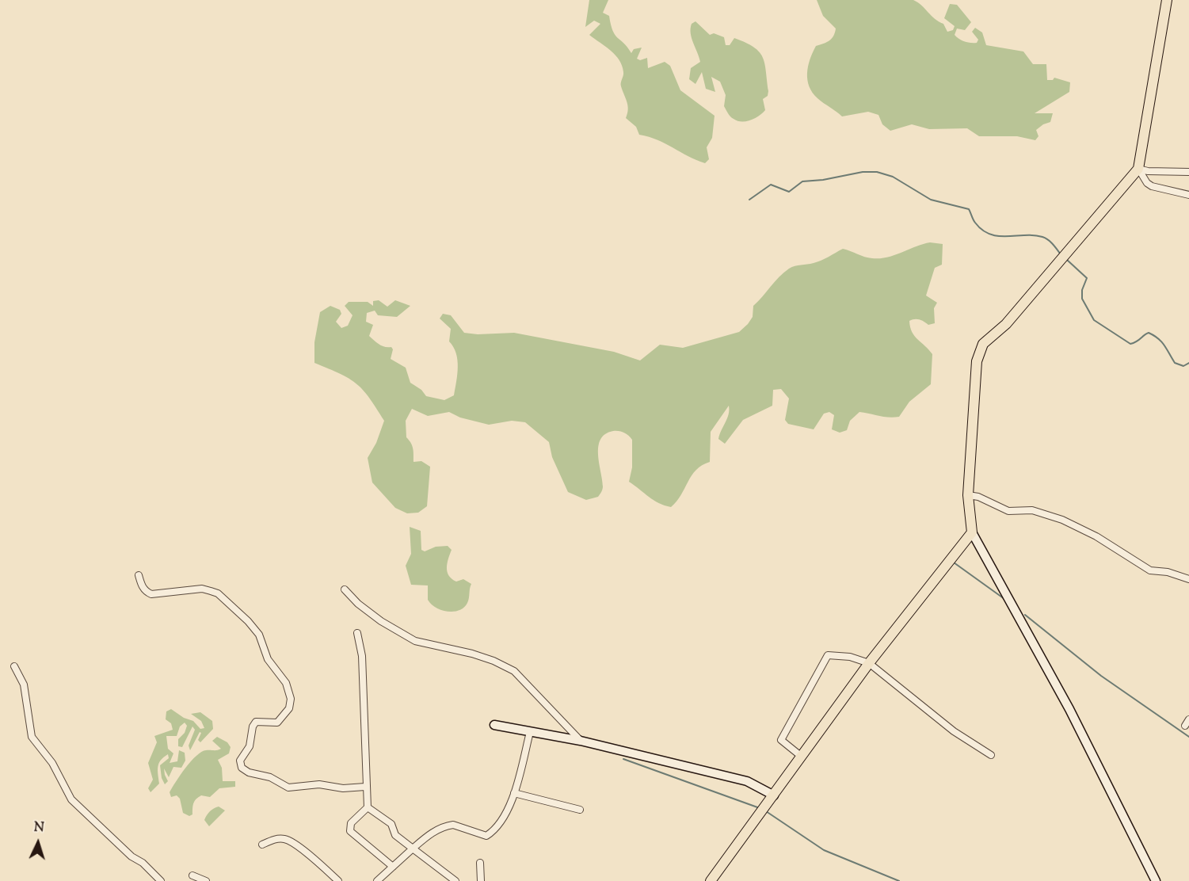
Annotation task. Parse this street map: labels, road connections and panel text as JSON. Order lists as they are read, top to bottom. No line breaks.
{"north":"top"}
